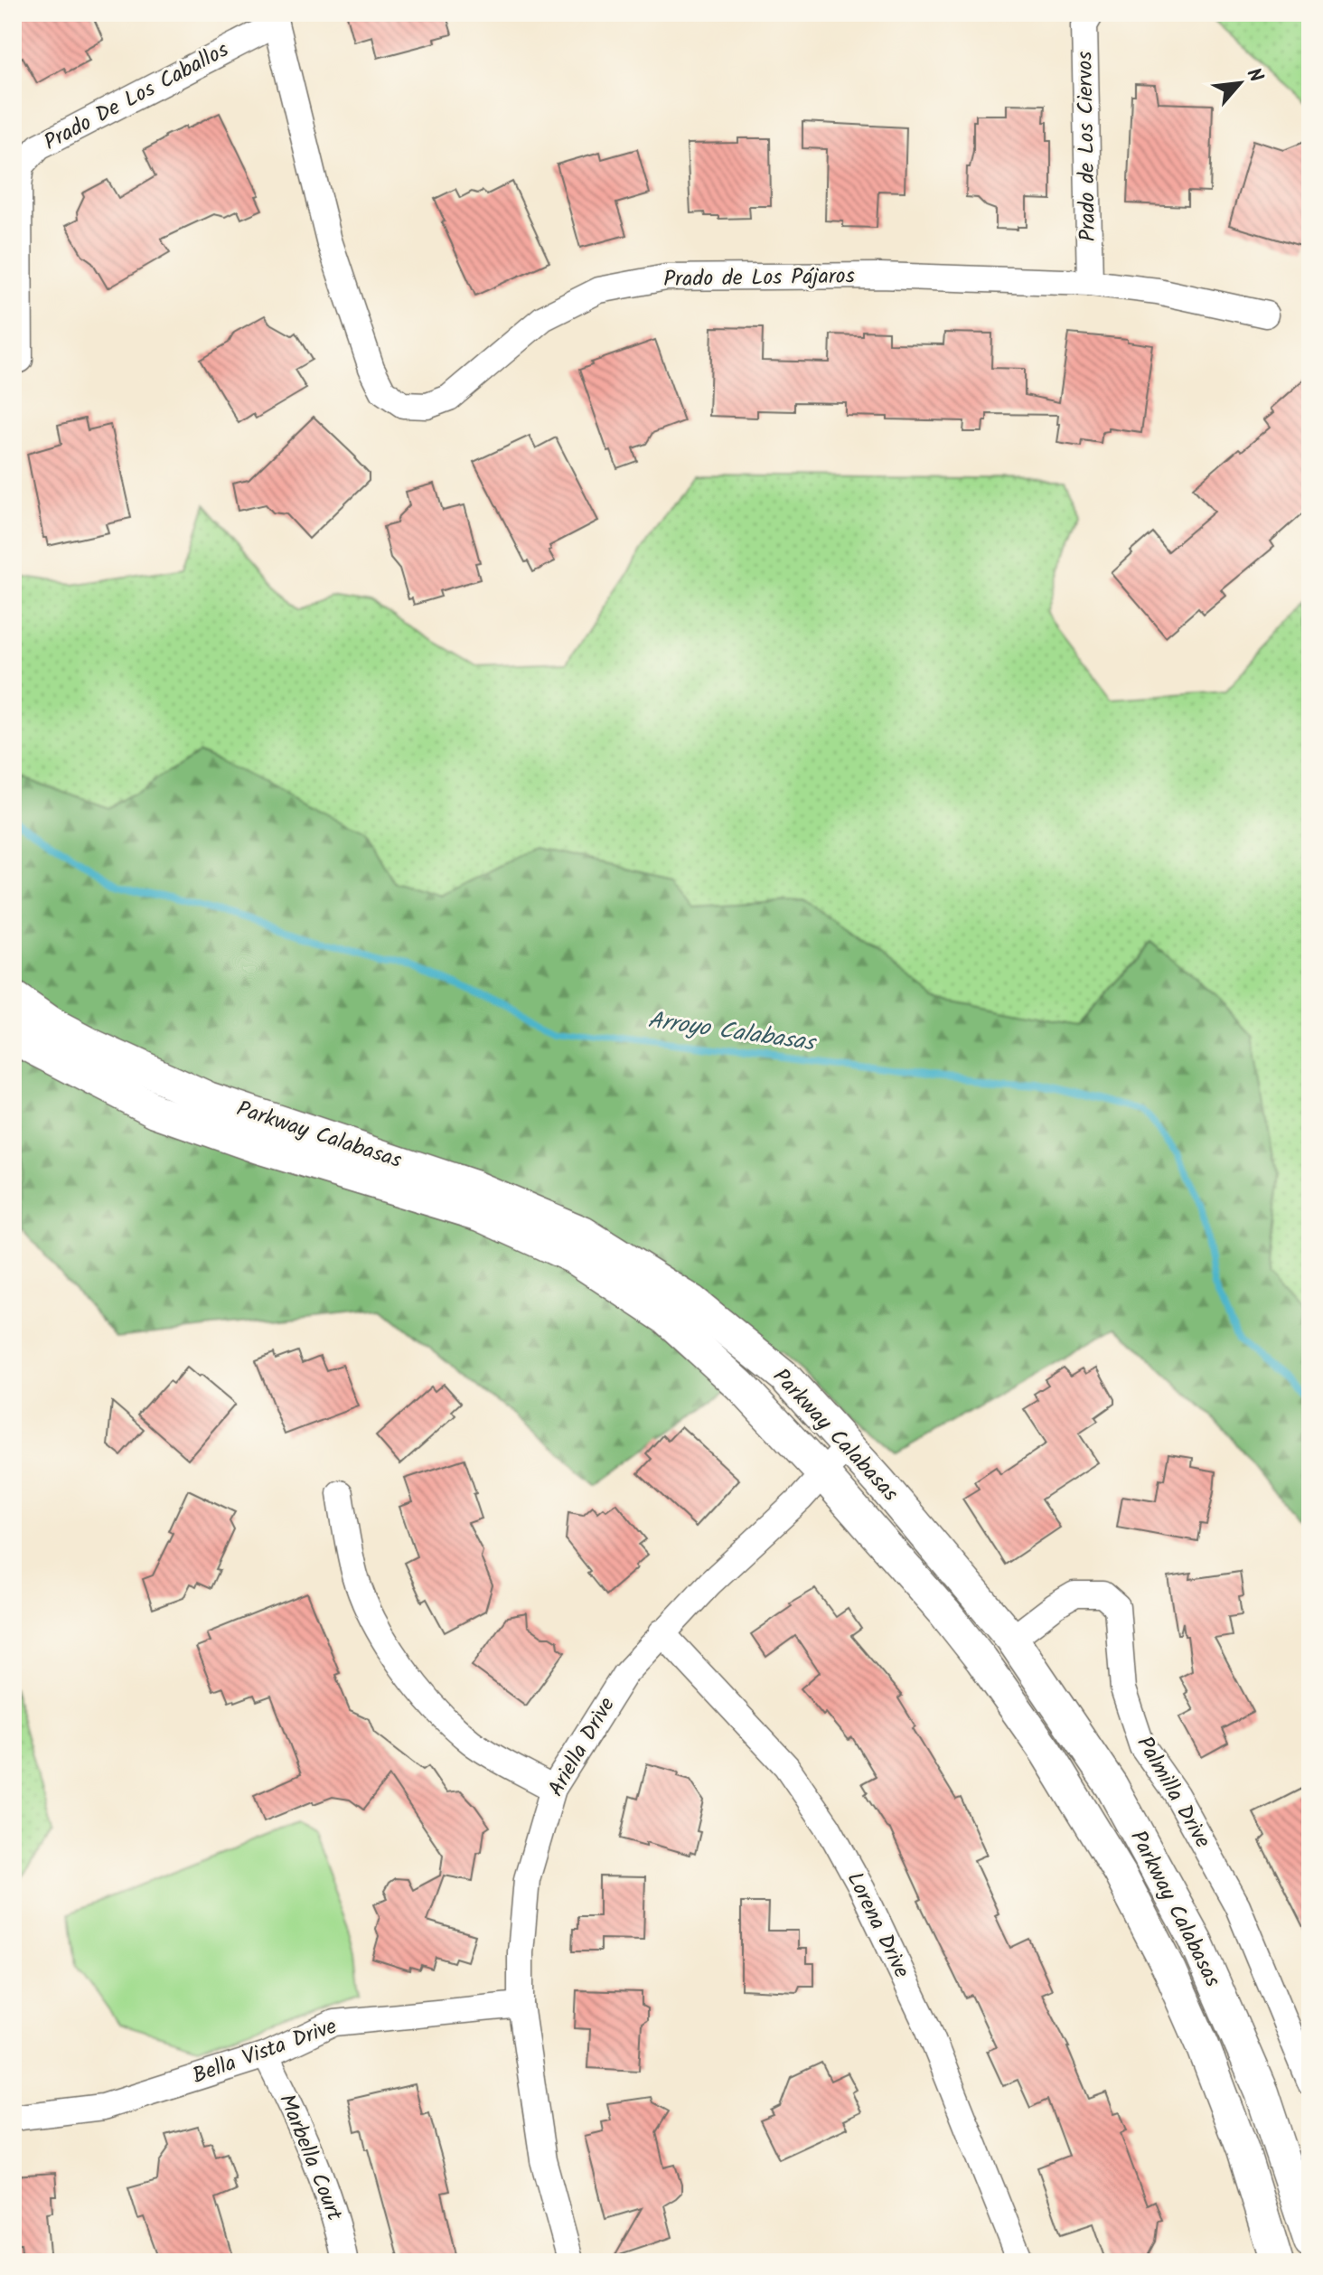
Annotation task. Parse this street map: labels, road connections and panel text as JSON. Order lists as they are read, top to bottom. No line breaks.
{"streets":{"street":["Prado De Los Caballos","Prado de Los Ciervos","Prado de Los Pájaros","Parkway Calabasas","Ariella Drive","Palmilla Drive","Lorena Drive","Bella Vista Drive","Marbella Court"]},"crossings":[["Prado De Los Caballos","Prado de Los Pájaros"],["Prado de Los Ciervos","Prado de Los Pájaros"],["Parkway Calabasas","Ariella Drive"],["Parkway Calabasas","Palmilla Drive"],["Ariella Drive","Lorena Drive"],["Ariella Drive","Bella Vista Drive"],["Bella Vista Drive","Marbella Court"]],"water":["Arroyo Calabasas"],"north":"top right"}
